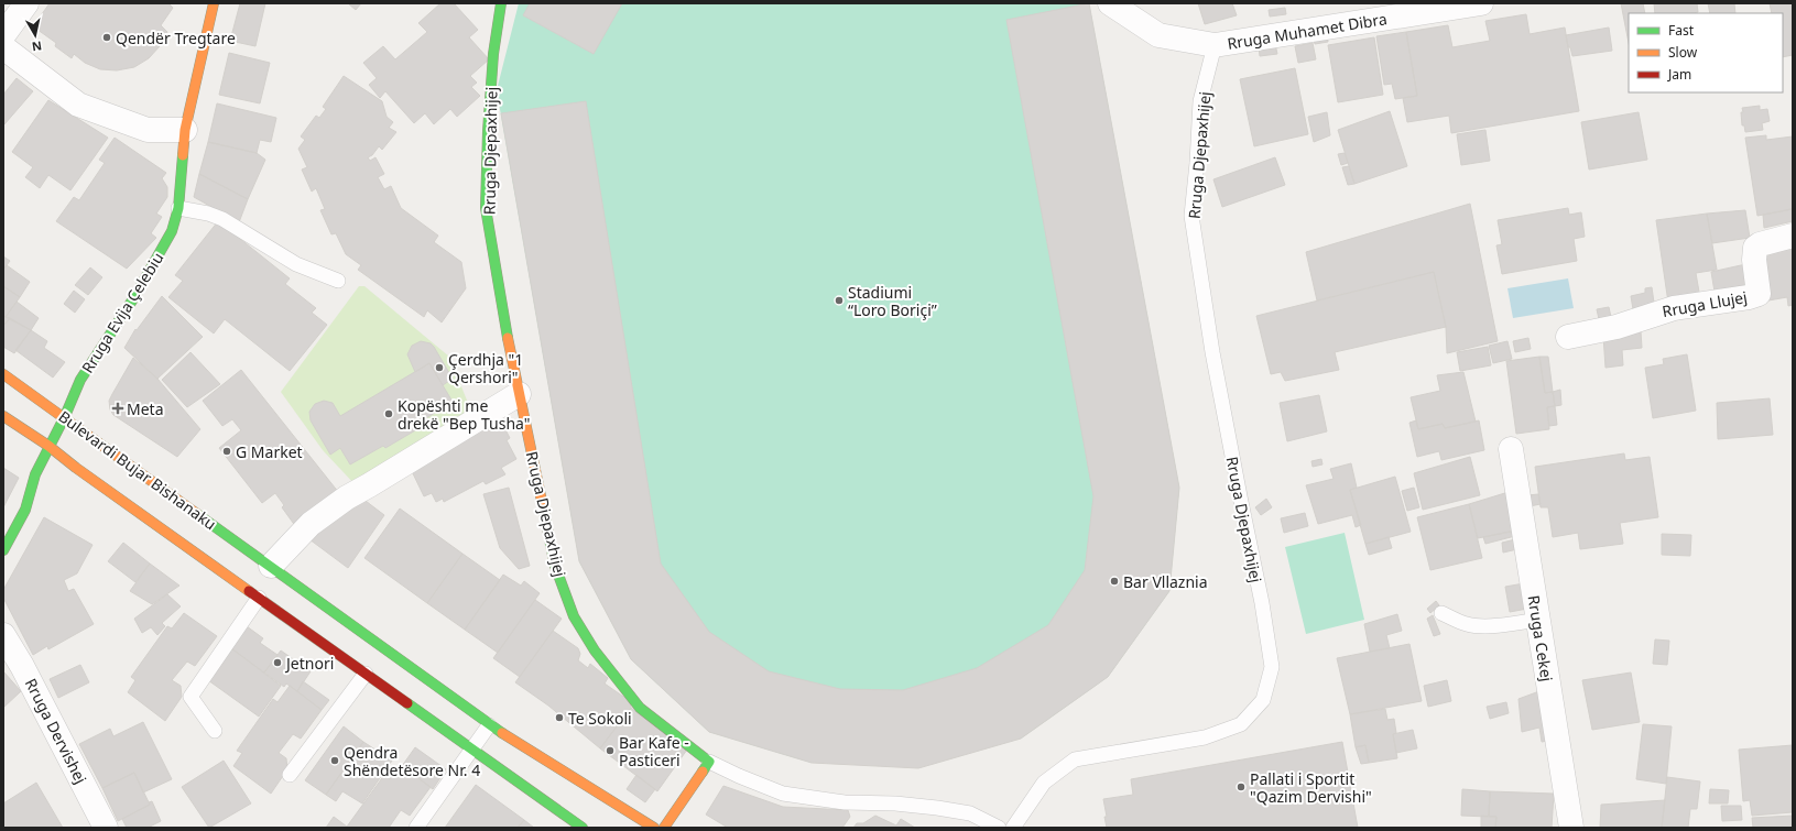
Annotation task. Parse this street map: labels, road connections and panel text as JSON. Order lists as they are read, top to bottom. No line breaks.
{"streets":{"street":["Rruga Muhamet Dibra","Rruga Djepaxhijej","Rruga Llujej","Rruga Evija Çelebiu","Bulevardi Bujar Bishanaku","Rruga Cekej","Rruga Dervishej"]},"crossings":[["Rruga Muhamet Dibra","Rruga Djepaxhijej"],["Rruga Evija Çelebiu","Bulevardi Bujar Bishanaku"]],"places":{"other":["Qendër Tregtare","Stadiumi “Loro Boriçi”","Çerdhja \"1 Qershori\"","Kopështi me drekë \"Bep Tusha\"","G Market","Bar Vllaznia","Jetnori","Te Sokoli","Bar Kafe - Pasticeri","Qendra Shëndetësore Nr. 4","Pallati i Sportit \"Qazim Dervishi\""],"health":["Meta"]},"legend":["Fast","Slow","Jam"],"north":"bottom"}
